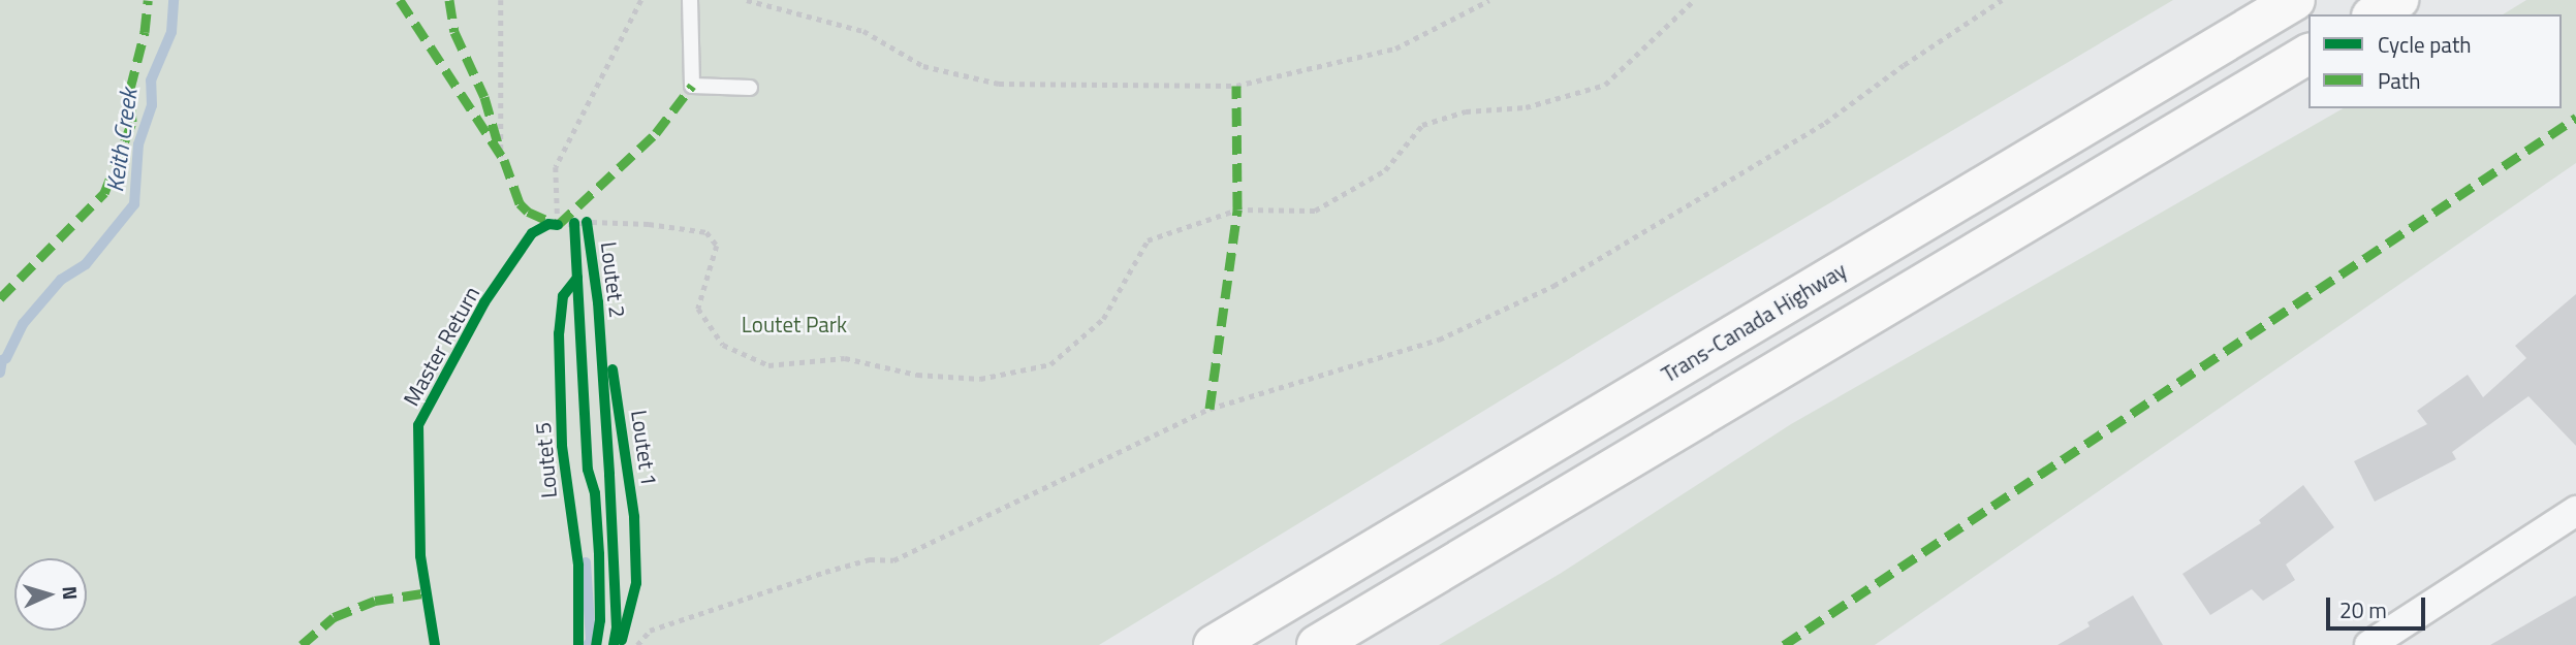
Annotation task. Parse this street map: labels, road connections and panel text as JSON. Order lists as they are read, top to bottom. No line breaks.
{"streets":{"highway":["Trans-Canada Highway"],"cycle path":["Loutet 2","Master Return","Loutet 1","Loutet 5"]},"water":["Keith Creek"],"parks":["Loutet Park"],"legend":["Cycle path","Path"],"scale_bar":"20 m","north":"right"}
